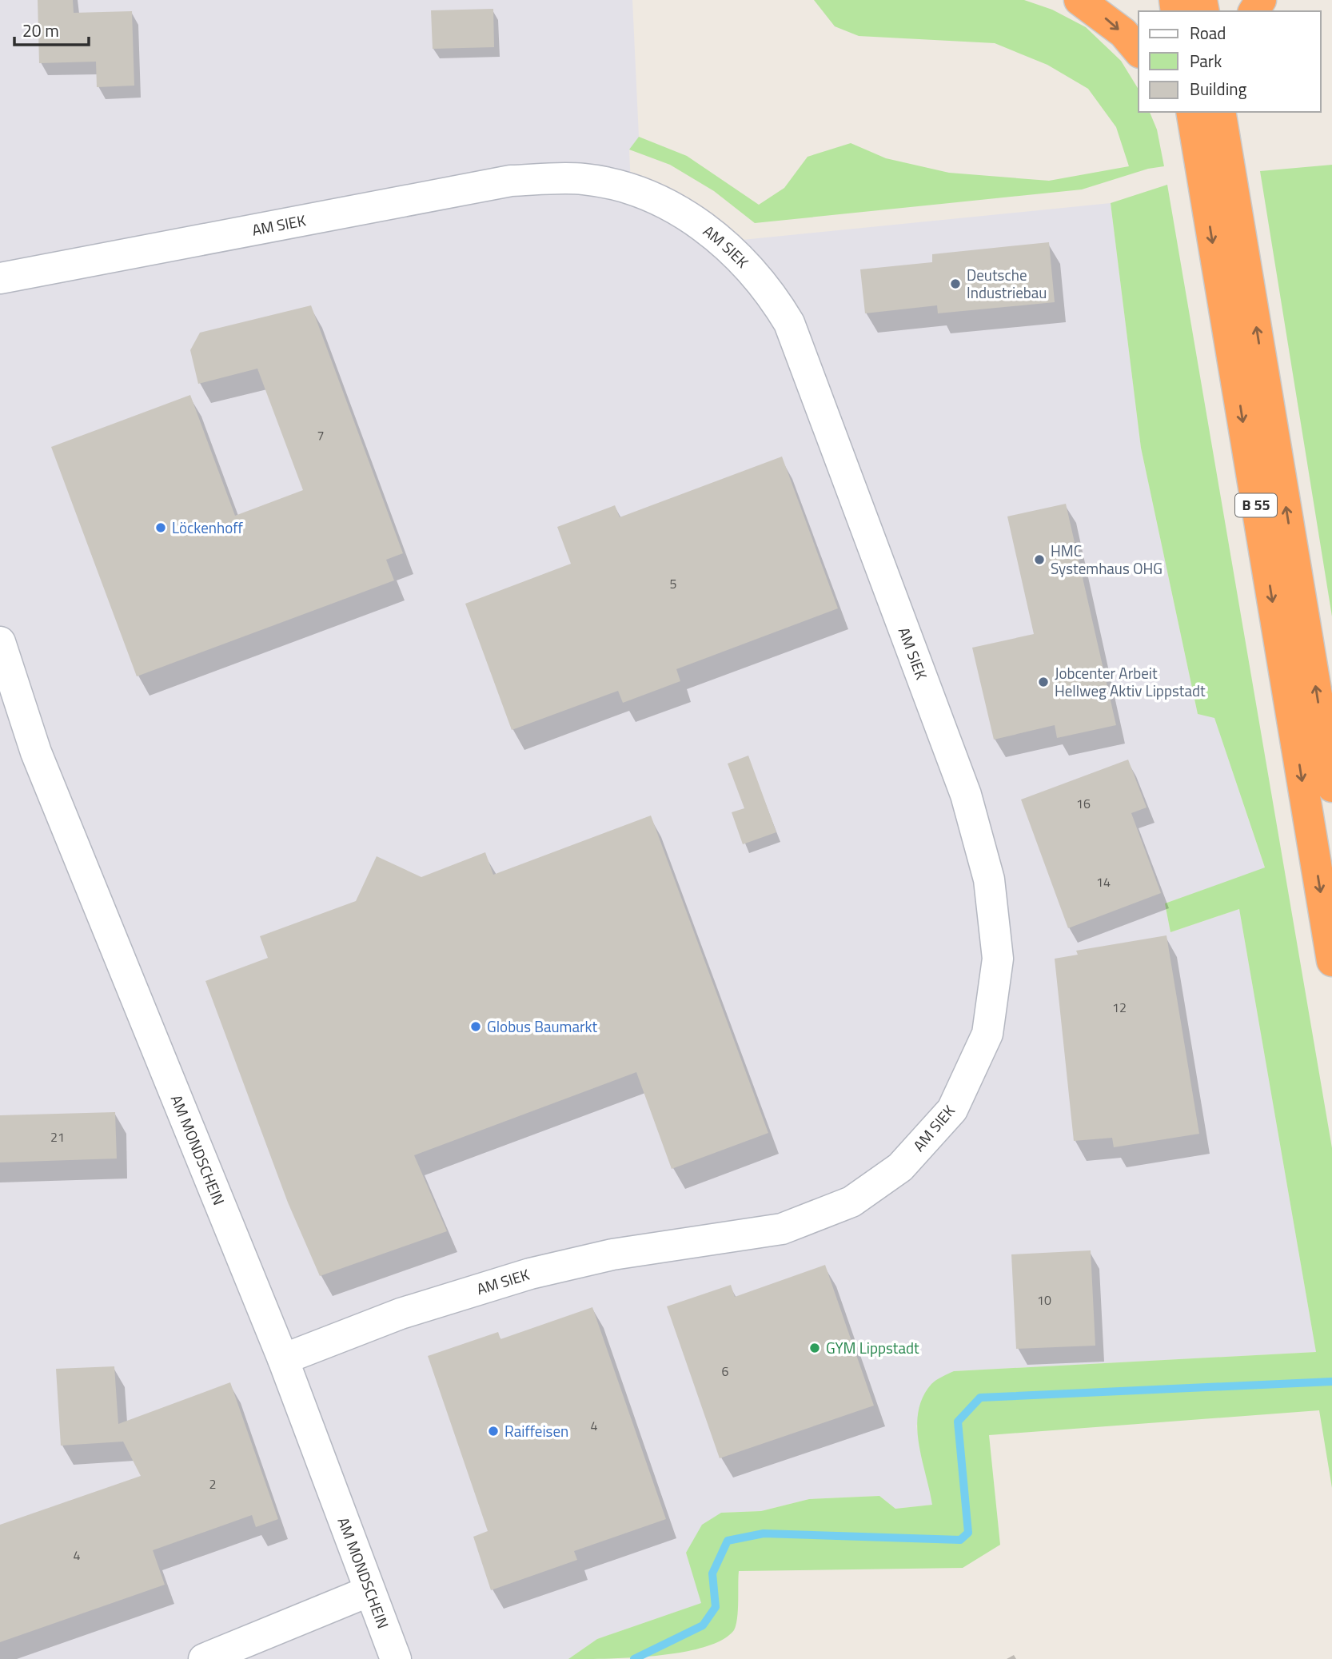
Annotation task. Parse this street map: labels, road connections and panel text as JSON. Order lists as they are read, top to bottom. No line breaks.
{"streets":{"highway":["B 55"],"street":["AM SIEK","AM MONDSCHEIN"]},"crossings":[["AM SIEK","AM MONDSCHEIN"]],"places":["Deutsche Industriebau","Löckenhoff","HMC Systemhaus OHG","Jobcenter Arbeit Hellweg Aktiv Lippstadt","Globus Baumarkt","GYM Lippstadt","Raiffeisen"],"house_numbers":["7","5","16","14","12","21","10","6","4","2","4"],"legend":["Road","Park","Building"],"scale_bar":"20 m"}
